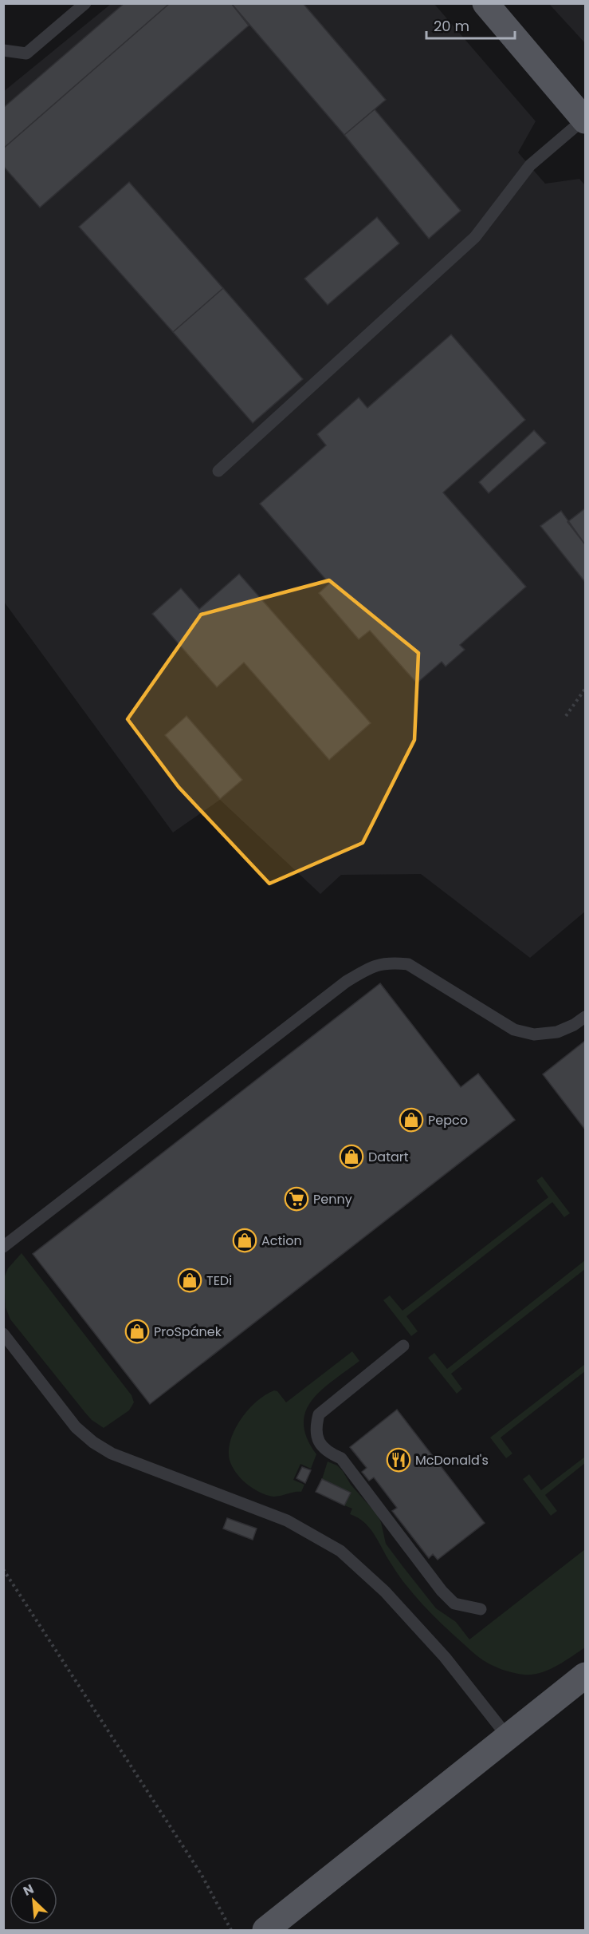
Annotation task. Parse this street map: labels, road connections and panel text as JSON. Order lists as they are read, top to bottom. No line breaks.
{"places":{"shop":["Pepco","Datart","Action","TEDi","ProSpánek"],"supermarket":["Penny"],"restaurant":["McDonald's"]},"scale_bar":"20 m","north":"top left"}
